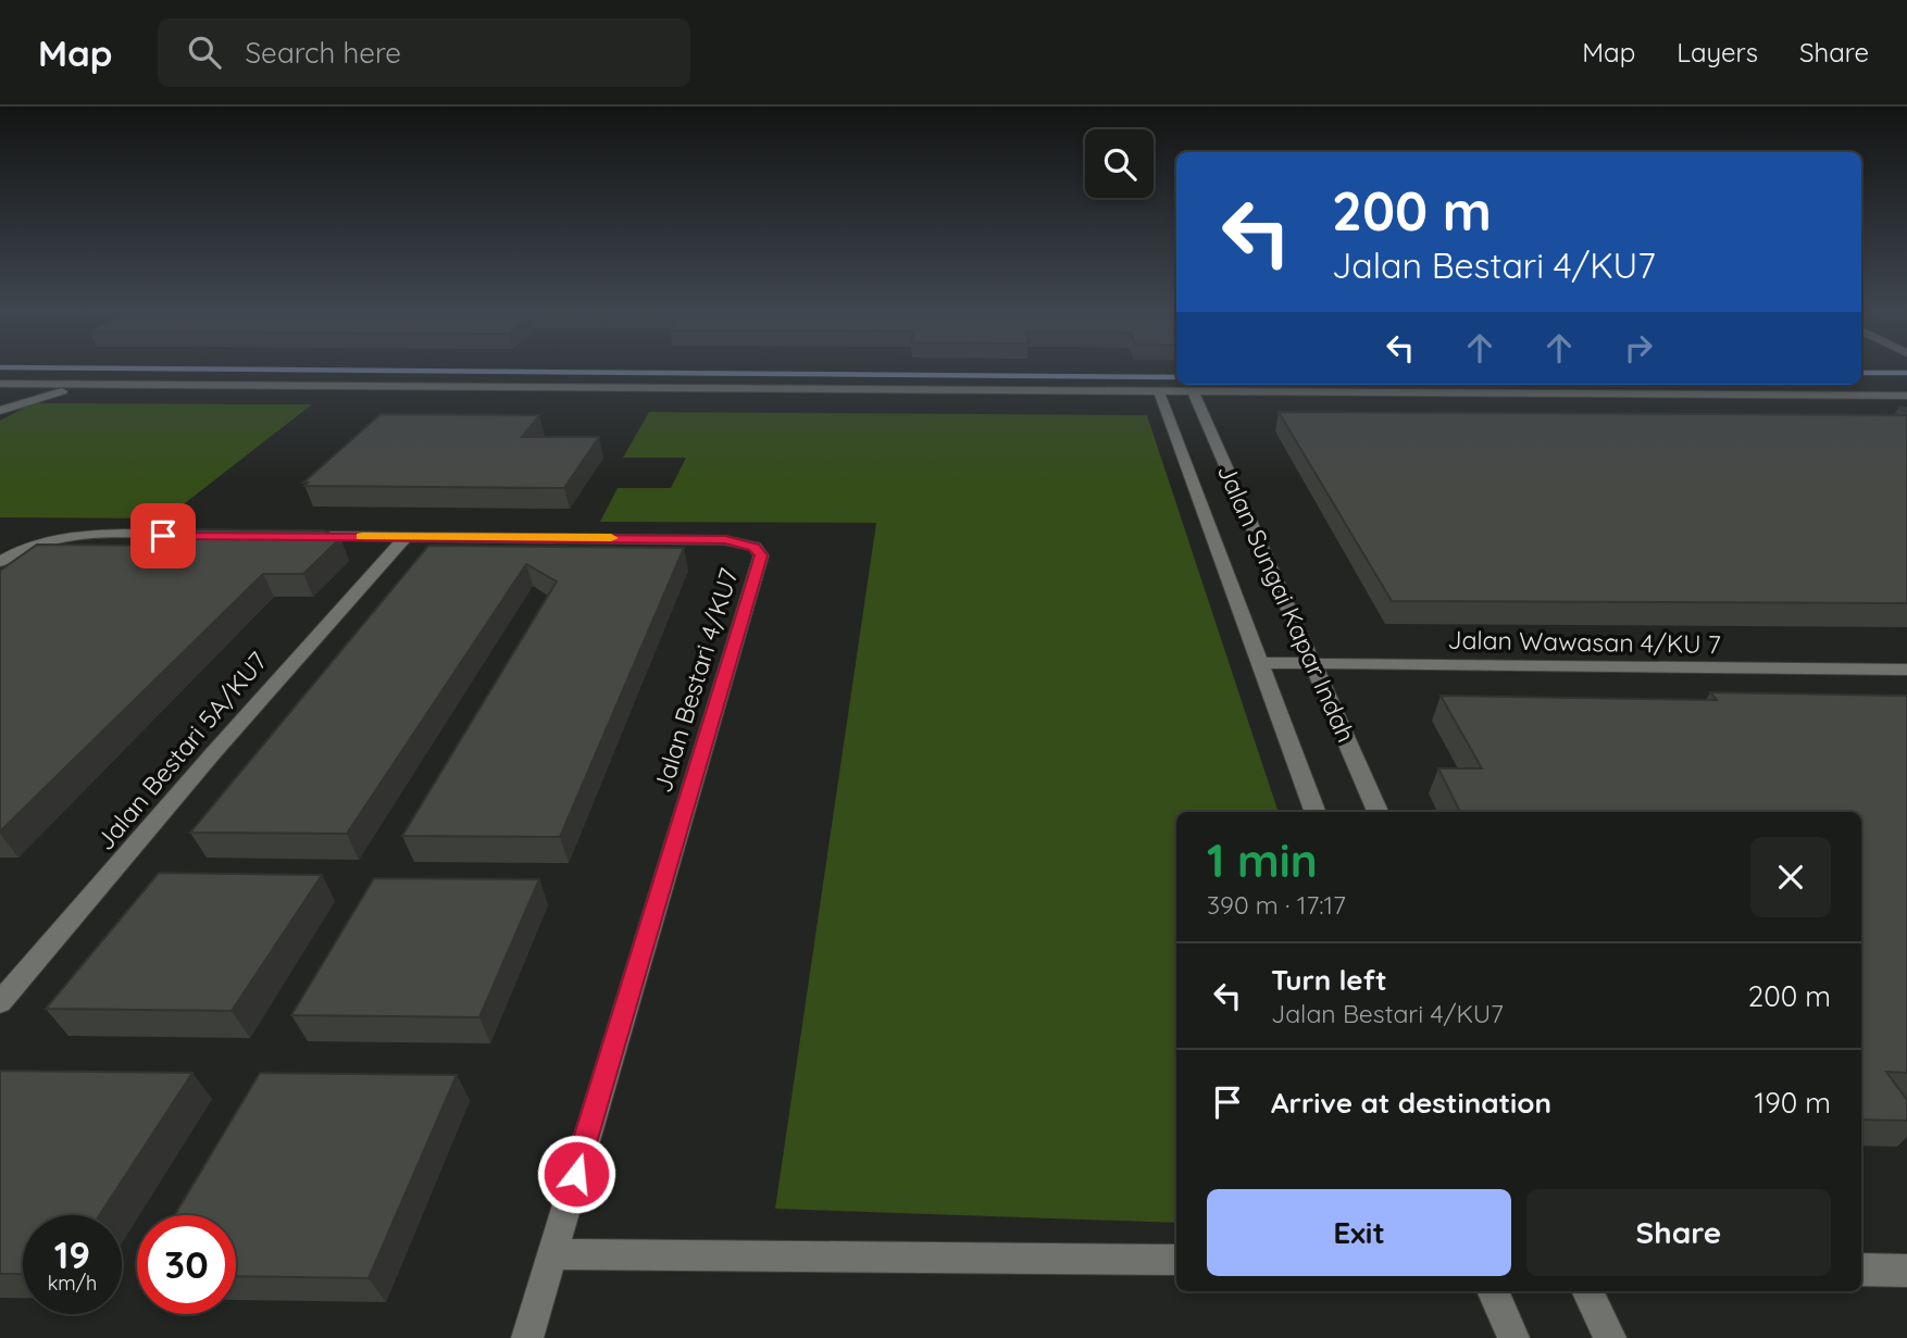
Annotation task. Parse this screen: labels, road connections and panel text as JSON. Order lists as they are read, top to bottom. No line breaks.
{"streets":{"street":["Jalan Sungai Kapar Indah","Jalan Wawasan 4/KU 7","Jalan Bestari 4/KU7","Jalan Bestari 5A/KU7"]},"crossings":[["Jalan Sungai Kapar Indah","Jalan Wawasan 4/KU 7"],["Jalan Bestari 4/KU7","Jalan Bestari 5A/KU7"]],"page":{"header":"Map","search":"Search here","nav":["Map","Layers","Share"],"turn":["200 m","Jalan Bestari 4/KU7"],"heading":["1 min","390 m · 17:17"],"list":[{"name":"Turn left","note":"Jalan Bestari 4/KU7","value":"200 m"},{"name":"Arrive at destination","value":"190 m"}],"buttons":["Exit","Share"],"speed":"19 km/h","limit":"30"}}
